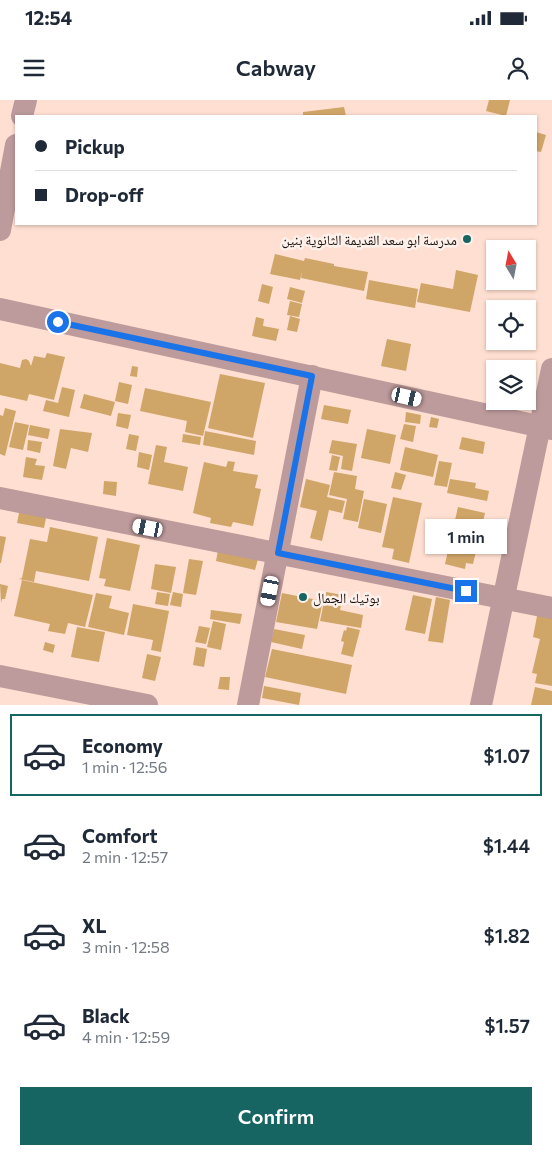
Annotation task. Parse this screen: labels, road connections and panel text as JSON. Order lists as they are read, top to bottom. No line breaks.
{"places":["مدرسة ابو سعد القديمة الثانوية بنين","بوتيك الجمال"],"north":"top","page":{"status":"12:54","header":"Cabway","banner":["Pickup","Drop-off"],"bubble":"1 min","list":[{"name":"Economy","note":"1 min · 12:56","value":"$1.07"},{"name":"Comfort","note":"2 min · 12:57","value":"$1.44"},{"name":"XL","note":"3 min · 12:58","value":"$1.82"},{"name":"Black","note":"4 min · 12:59","value":"$1.57"}],"buttons":"Confirm"}}
